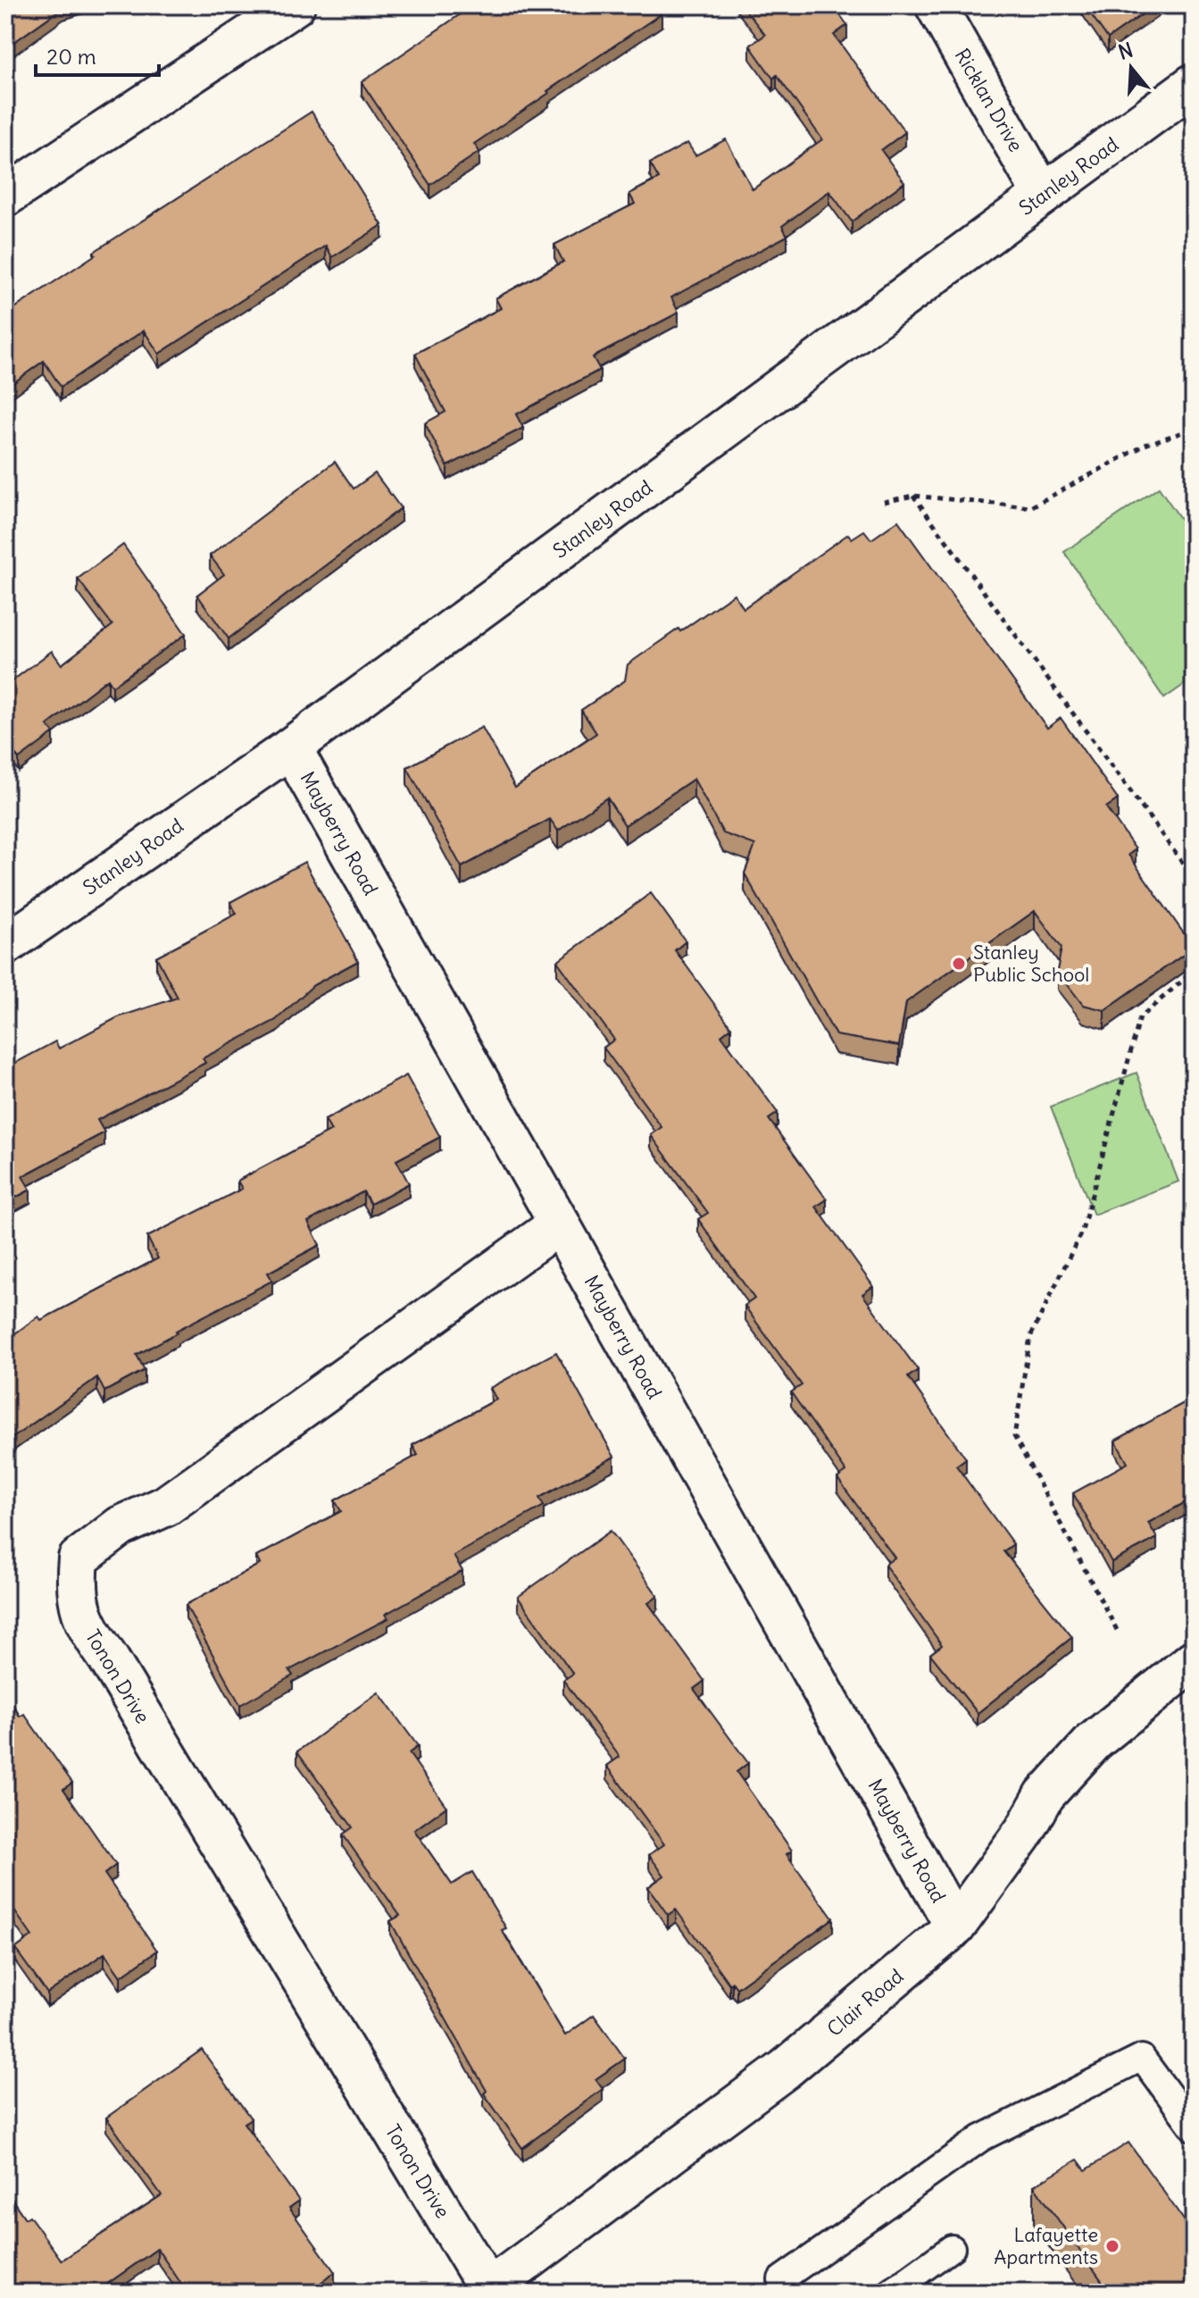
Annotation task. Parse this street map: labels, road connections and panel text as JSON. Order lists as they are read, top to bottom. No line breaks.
{"streets":{"street":["Ricklan Drive","Stanley Road","Mayberry Road","Tonon Drive","Clair Road"]},"crossings":[["Ricklan Drive","Stanley Road"],["Stanley Road","Mayberry Road"],["Mayberry Road","Tonon Drive"],["Mayberry Road","Clair Road"],["Tonon Drive","Clair Road"]],"places":["Stanley Public School","Lafayette Apartments"],"scale_bar":"20 m","north":"top"}
